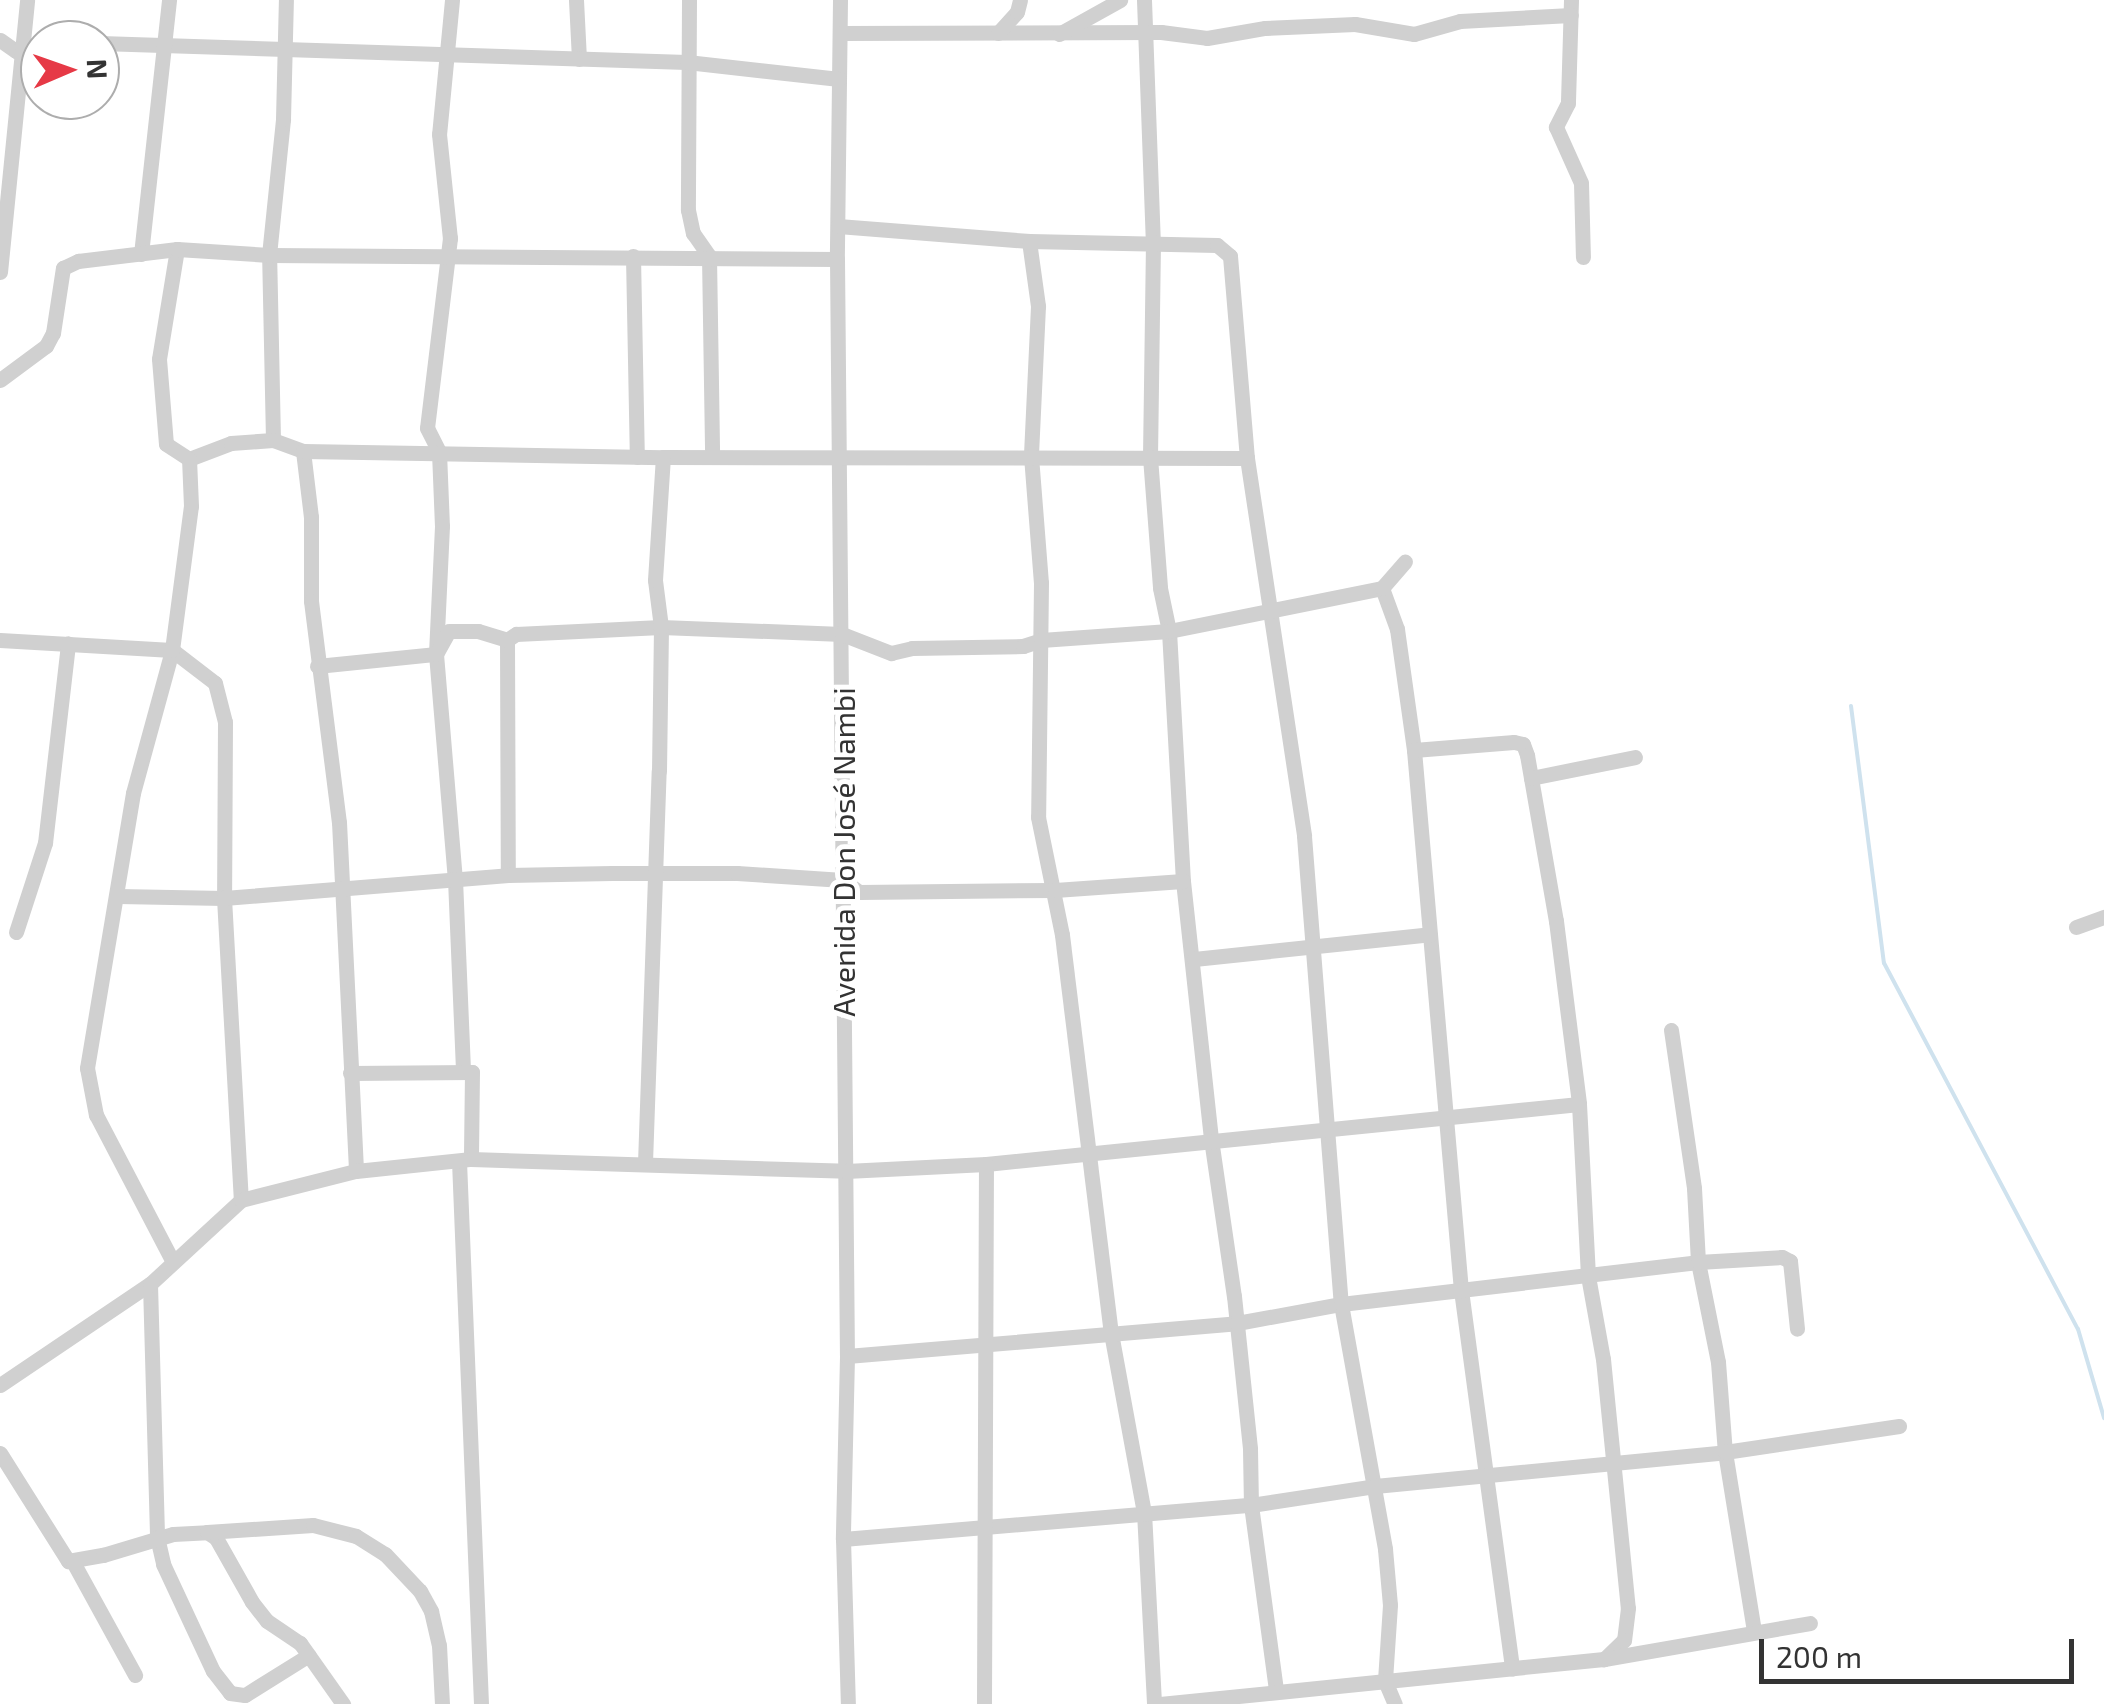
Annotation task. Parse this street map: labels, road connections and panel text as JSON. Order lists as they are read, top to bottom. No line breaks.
{"streets":{"street":["Avenida Don José Nambi"]},"scale_bar":"200 m","north":"right"}
